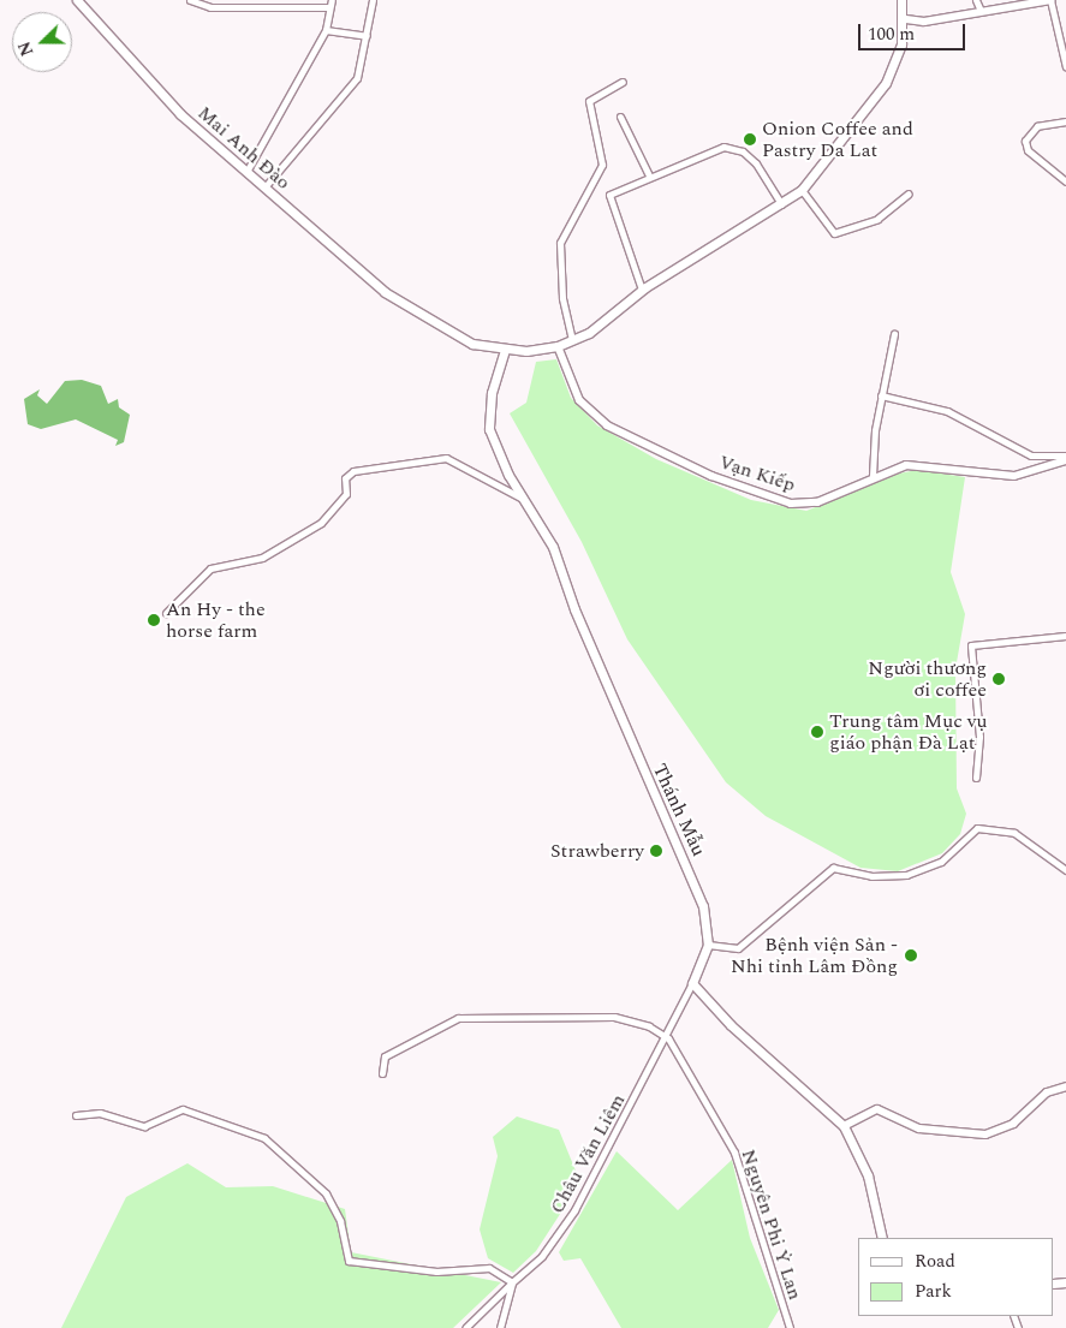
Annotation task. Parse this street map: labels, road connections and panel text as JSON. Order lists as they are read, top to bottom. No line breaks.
{"streets":{"main road":["Mai Anh Đào","Thánh Mẫu"],"street":["Vạn Kiếp","Châu Văn Liêm","Nguyên Phi Ỷ Lan"]},"crossings":[["Mai Anh Đào","Vạn Kiếp"],["Mai Anh Đào","Thánh Mẫu"],["Thánh Mẫu","Châu Văn Liêm"],["Châu Văn Liêm","Nguyên Phi Ỷ Lan"]],"places":["Onion Coffee and Pastry Da Lat","An Hy - the horse farm","Người thương ơi coffee","Trung tâm Mục vụ giáo phận Đà Lạt","Strawberry","Bệnh viện Sản - Nhi tỉnh Lâm Đồng"],"legend":["Road","Park"],"scale_bar":"100 m","north":"left"}
